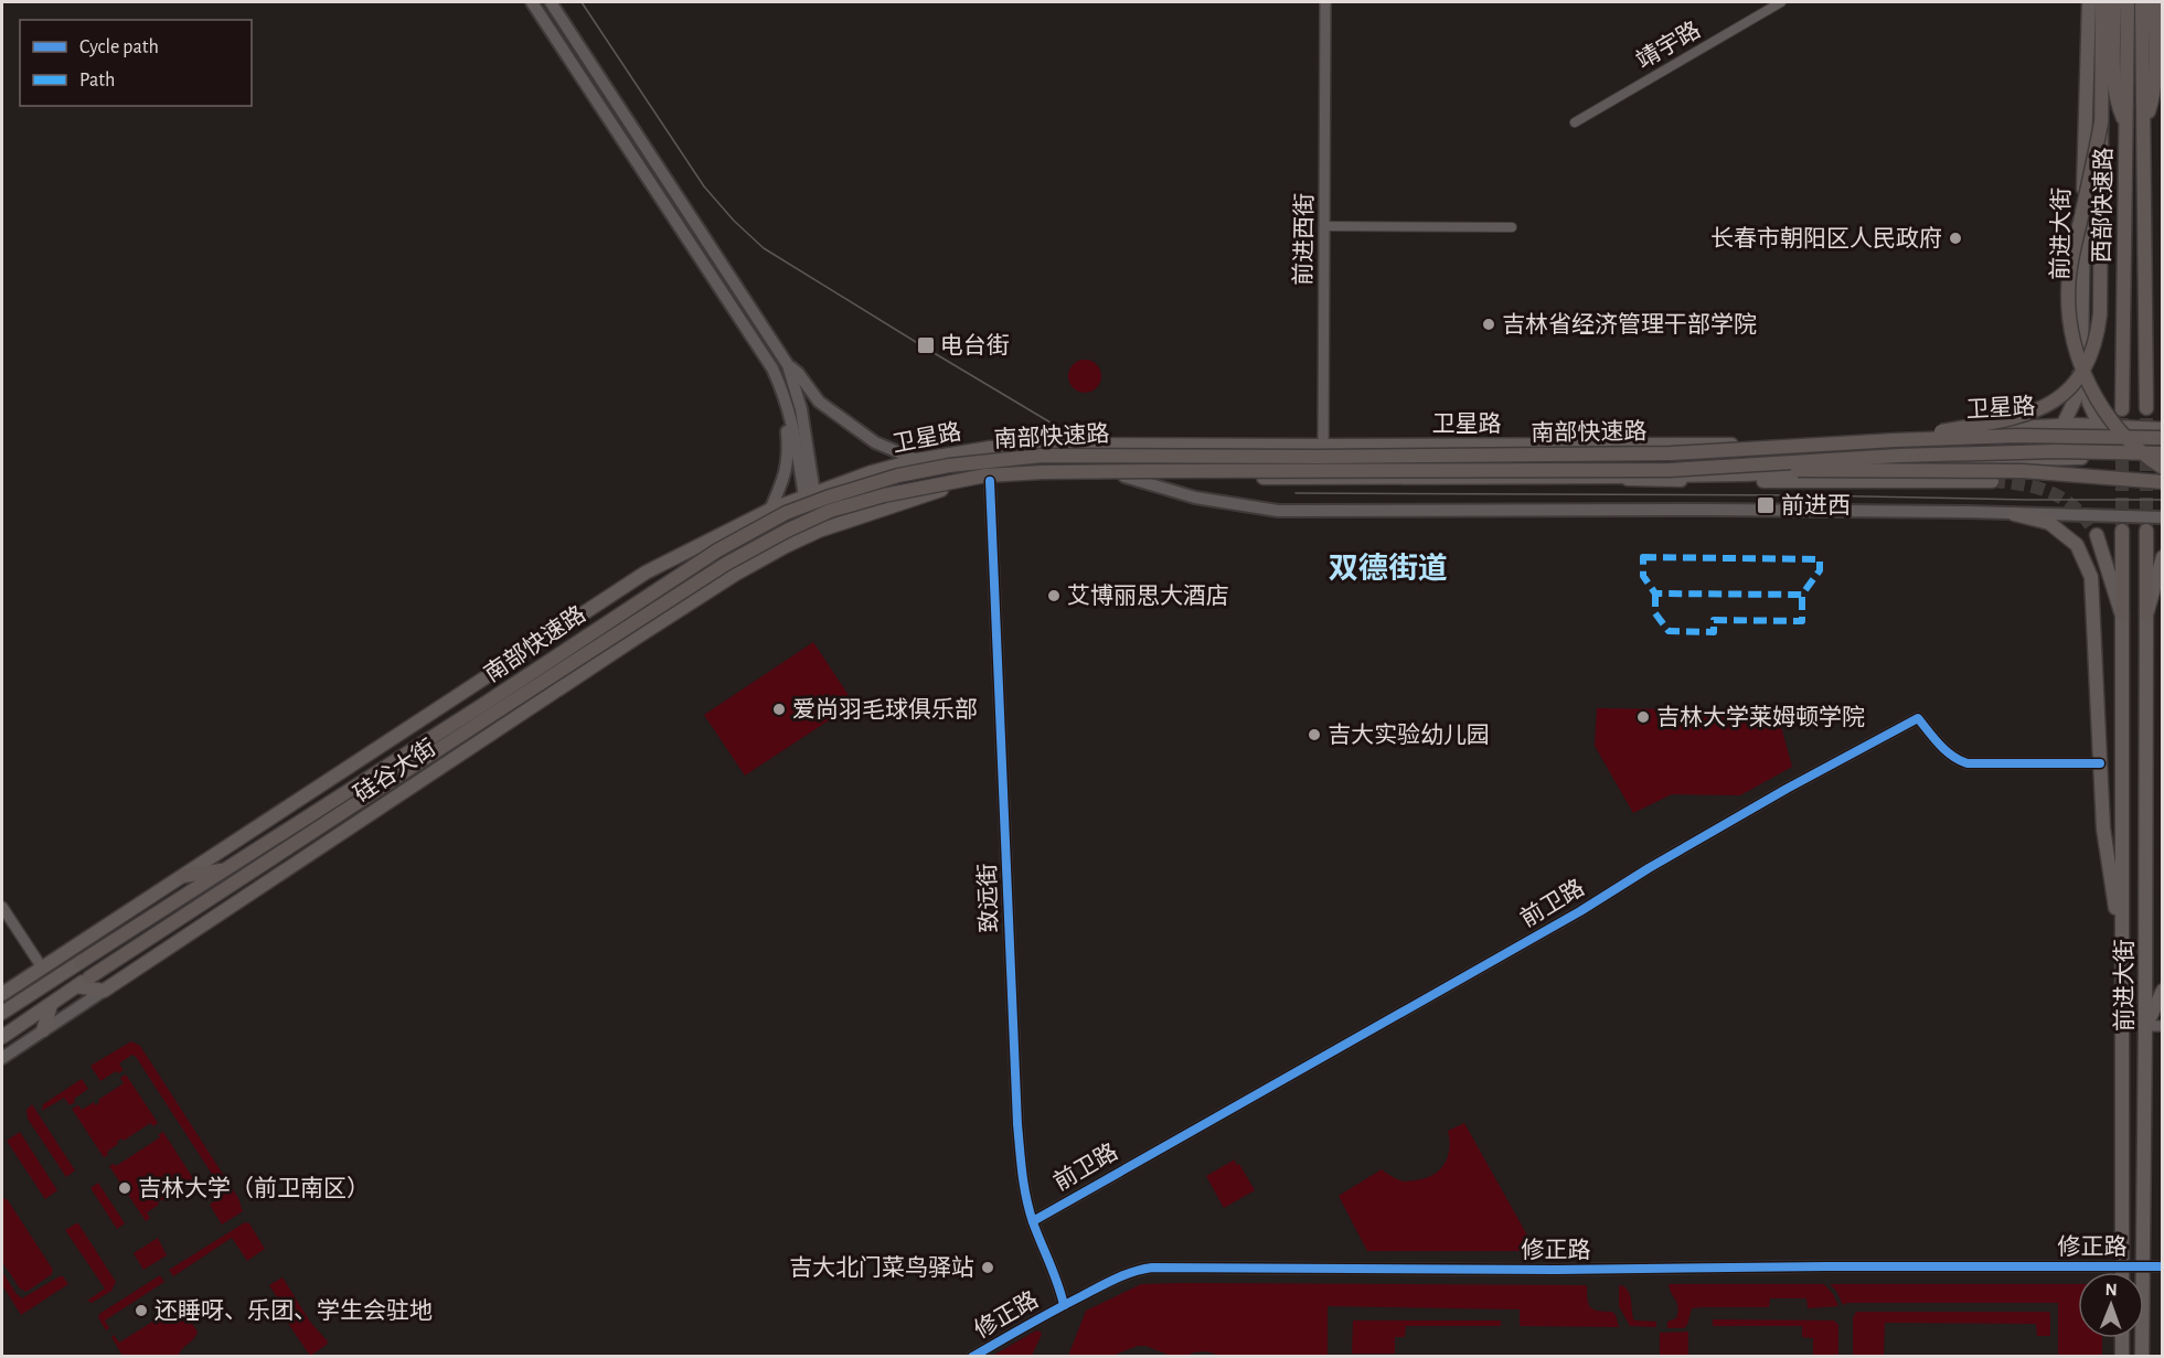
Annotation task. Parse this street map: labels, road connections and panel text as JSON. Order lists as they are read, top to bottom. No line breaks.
{"streets":{"highway":["西部快速路","南部快速路"],"main road":["前进大街","卫星路","硅谷大街"],"street":["靖宇路","前进西街","致远街","前卫路","修正路"]},"crossings":[["前进大街","卫星路"],["前进大街","修正路"],["前进西街","卫星路"],["卫星路","硅谷大街"],["致远街","前卫路"],["致远街","修正路"]],"districts":["双德街道"],"places":{"other":["长春市朝阳区人民政府","吉林省经济管理干部学院","艾博丽思大酒店","爱尚羽毛球俱乐部","吉林大学莱姆顿学院","吉大实验幼儿园","吉林大学（前卫南区）","吉大北门菜鸟驿站","还睡呀、乐团、学生会驻地"],"transit":["电台街","前进西"]},"legend":["Cycle path","Path"],"north":"top"}
